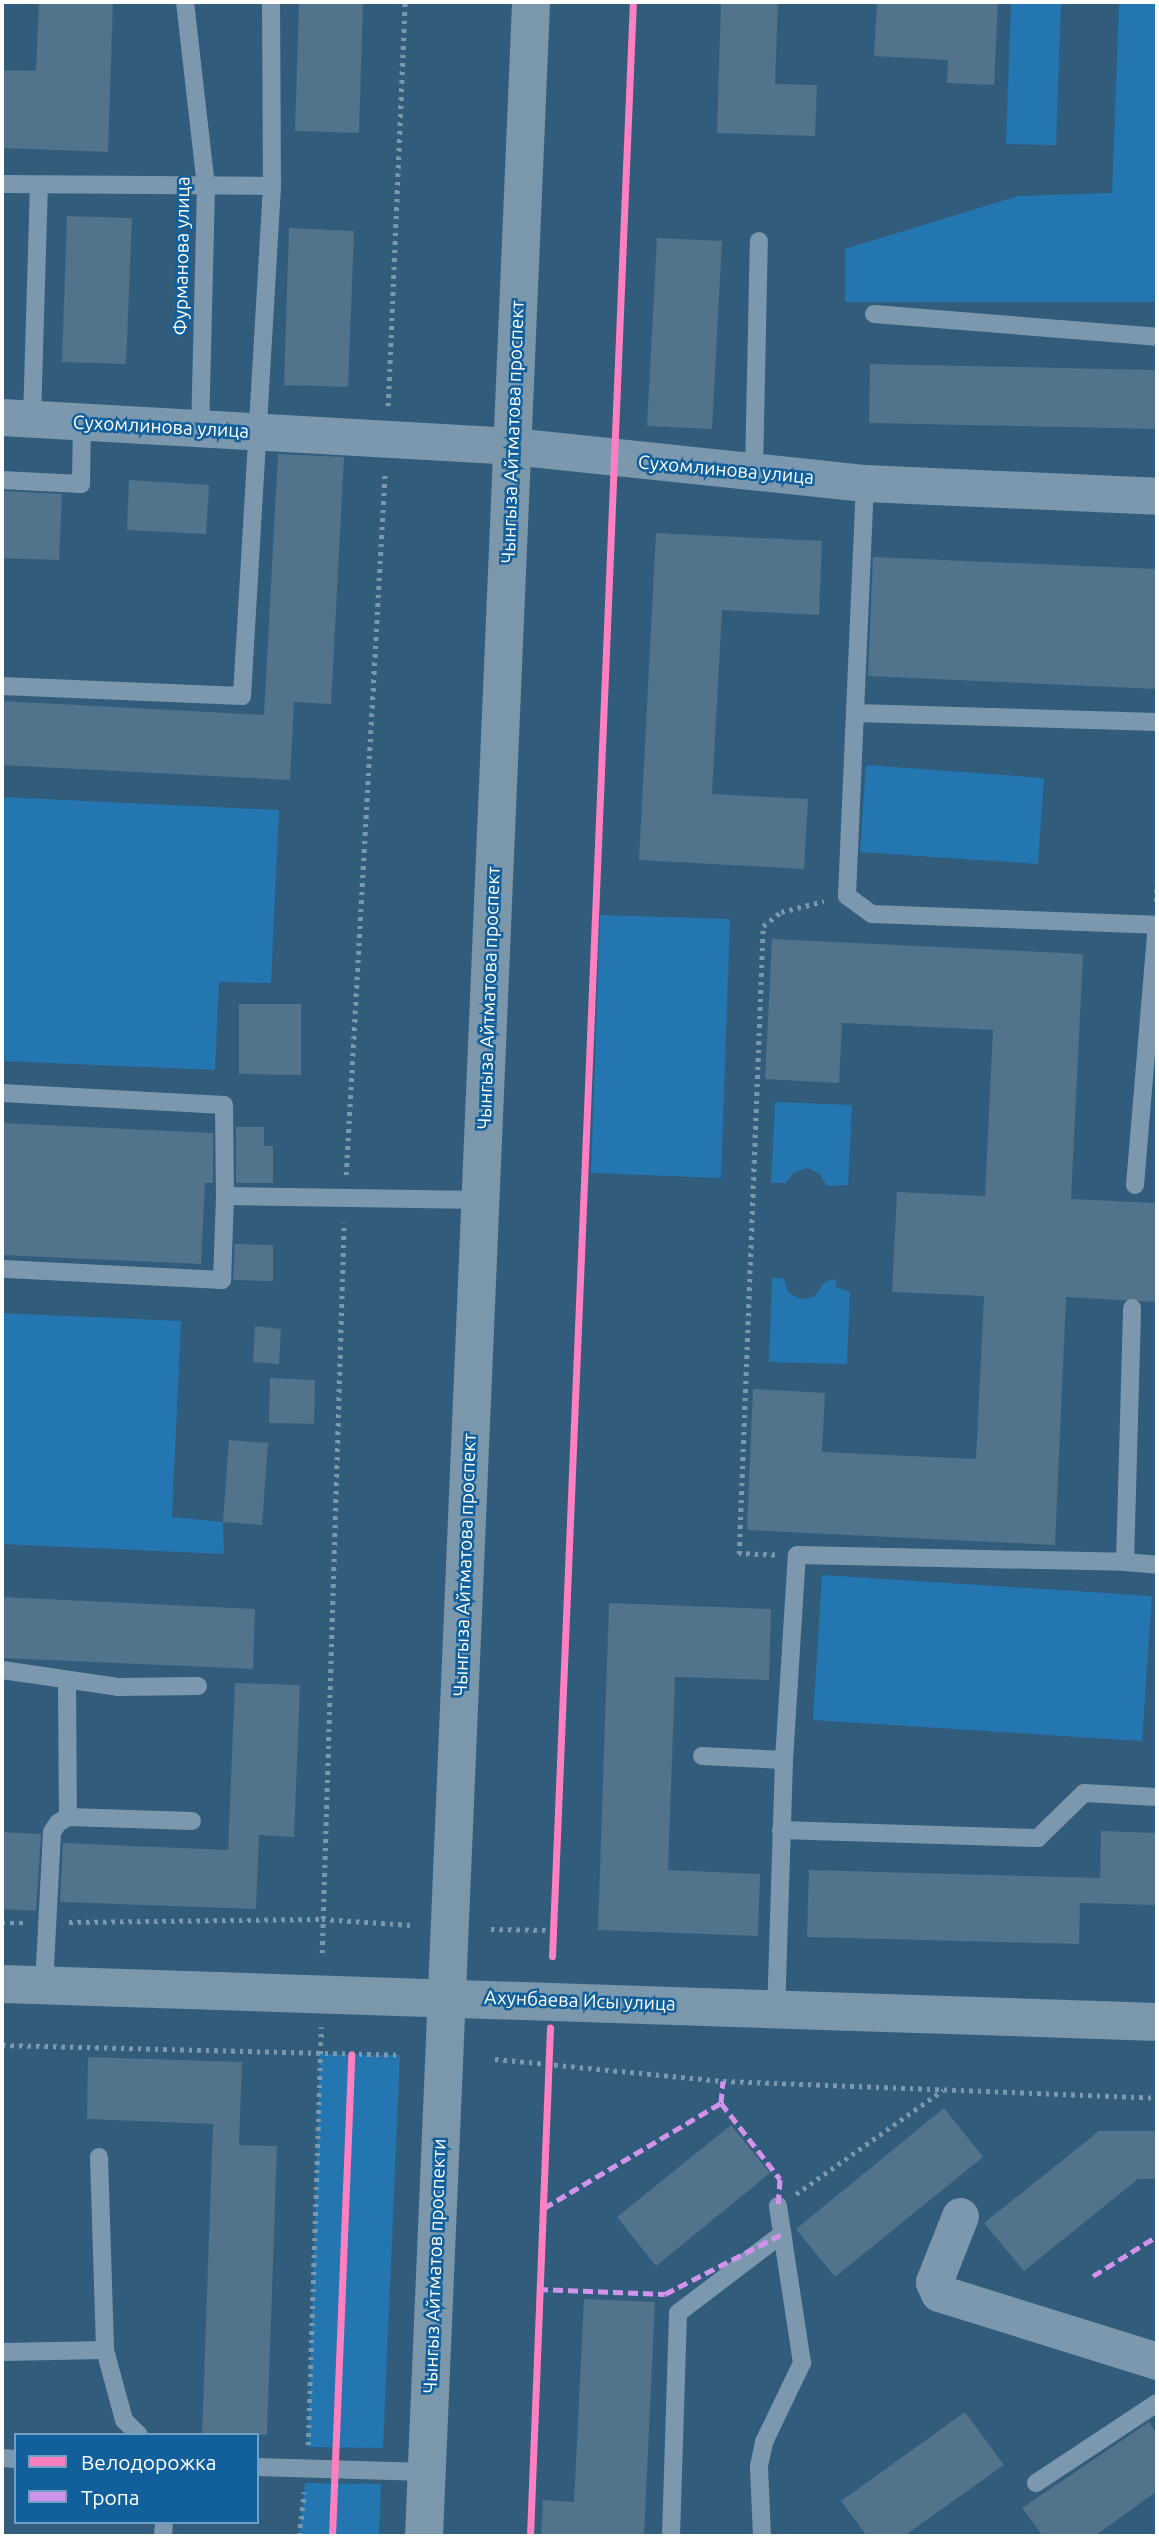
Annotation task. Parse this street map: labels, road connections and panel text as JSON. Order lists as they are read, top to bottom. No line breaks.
{"streets":{"main road":["Чынгыза Айтматова проспект","Ахунбаева Исы улица","Чынгыз Айтматов проспекти"],"street":["Сухомлинова улица"],"lane":["Фурманова улица"]},"crossings":[["Фурманова улица","Сухомлинова улица"],["Сухомлинова улица","Чынгыза Айтматова проспект"],["Чынгыза Айтматова проспект","Ахунбаева Исы улица"],["Чынгыза Айтматова проспект","Чынгыз Айтматов проспекти"],["Ахунбаева Исы улица","Чынгыз Айтматов проспекти"]],"legend":["Велодорожка","Тропа"]}
